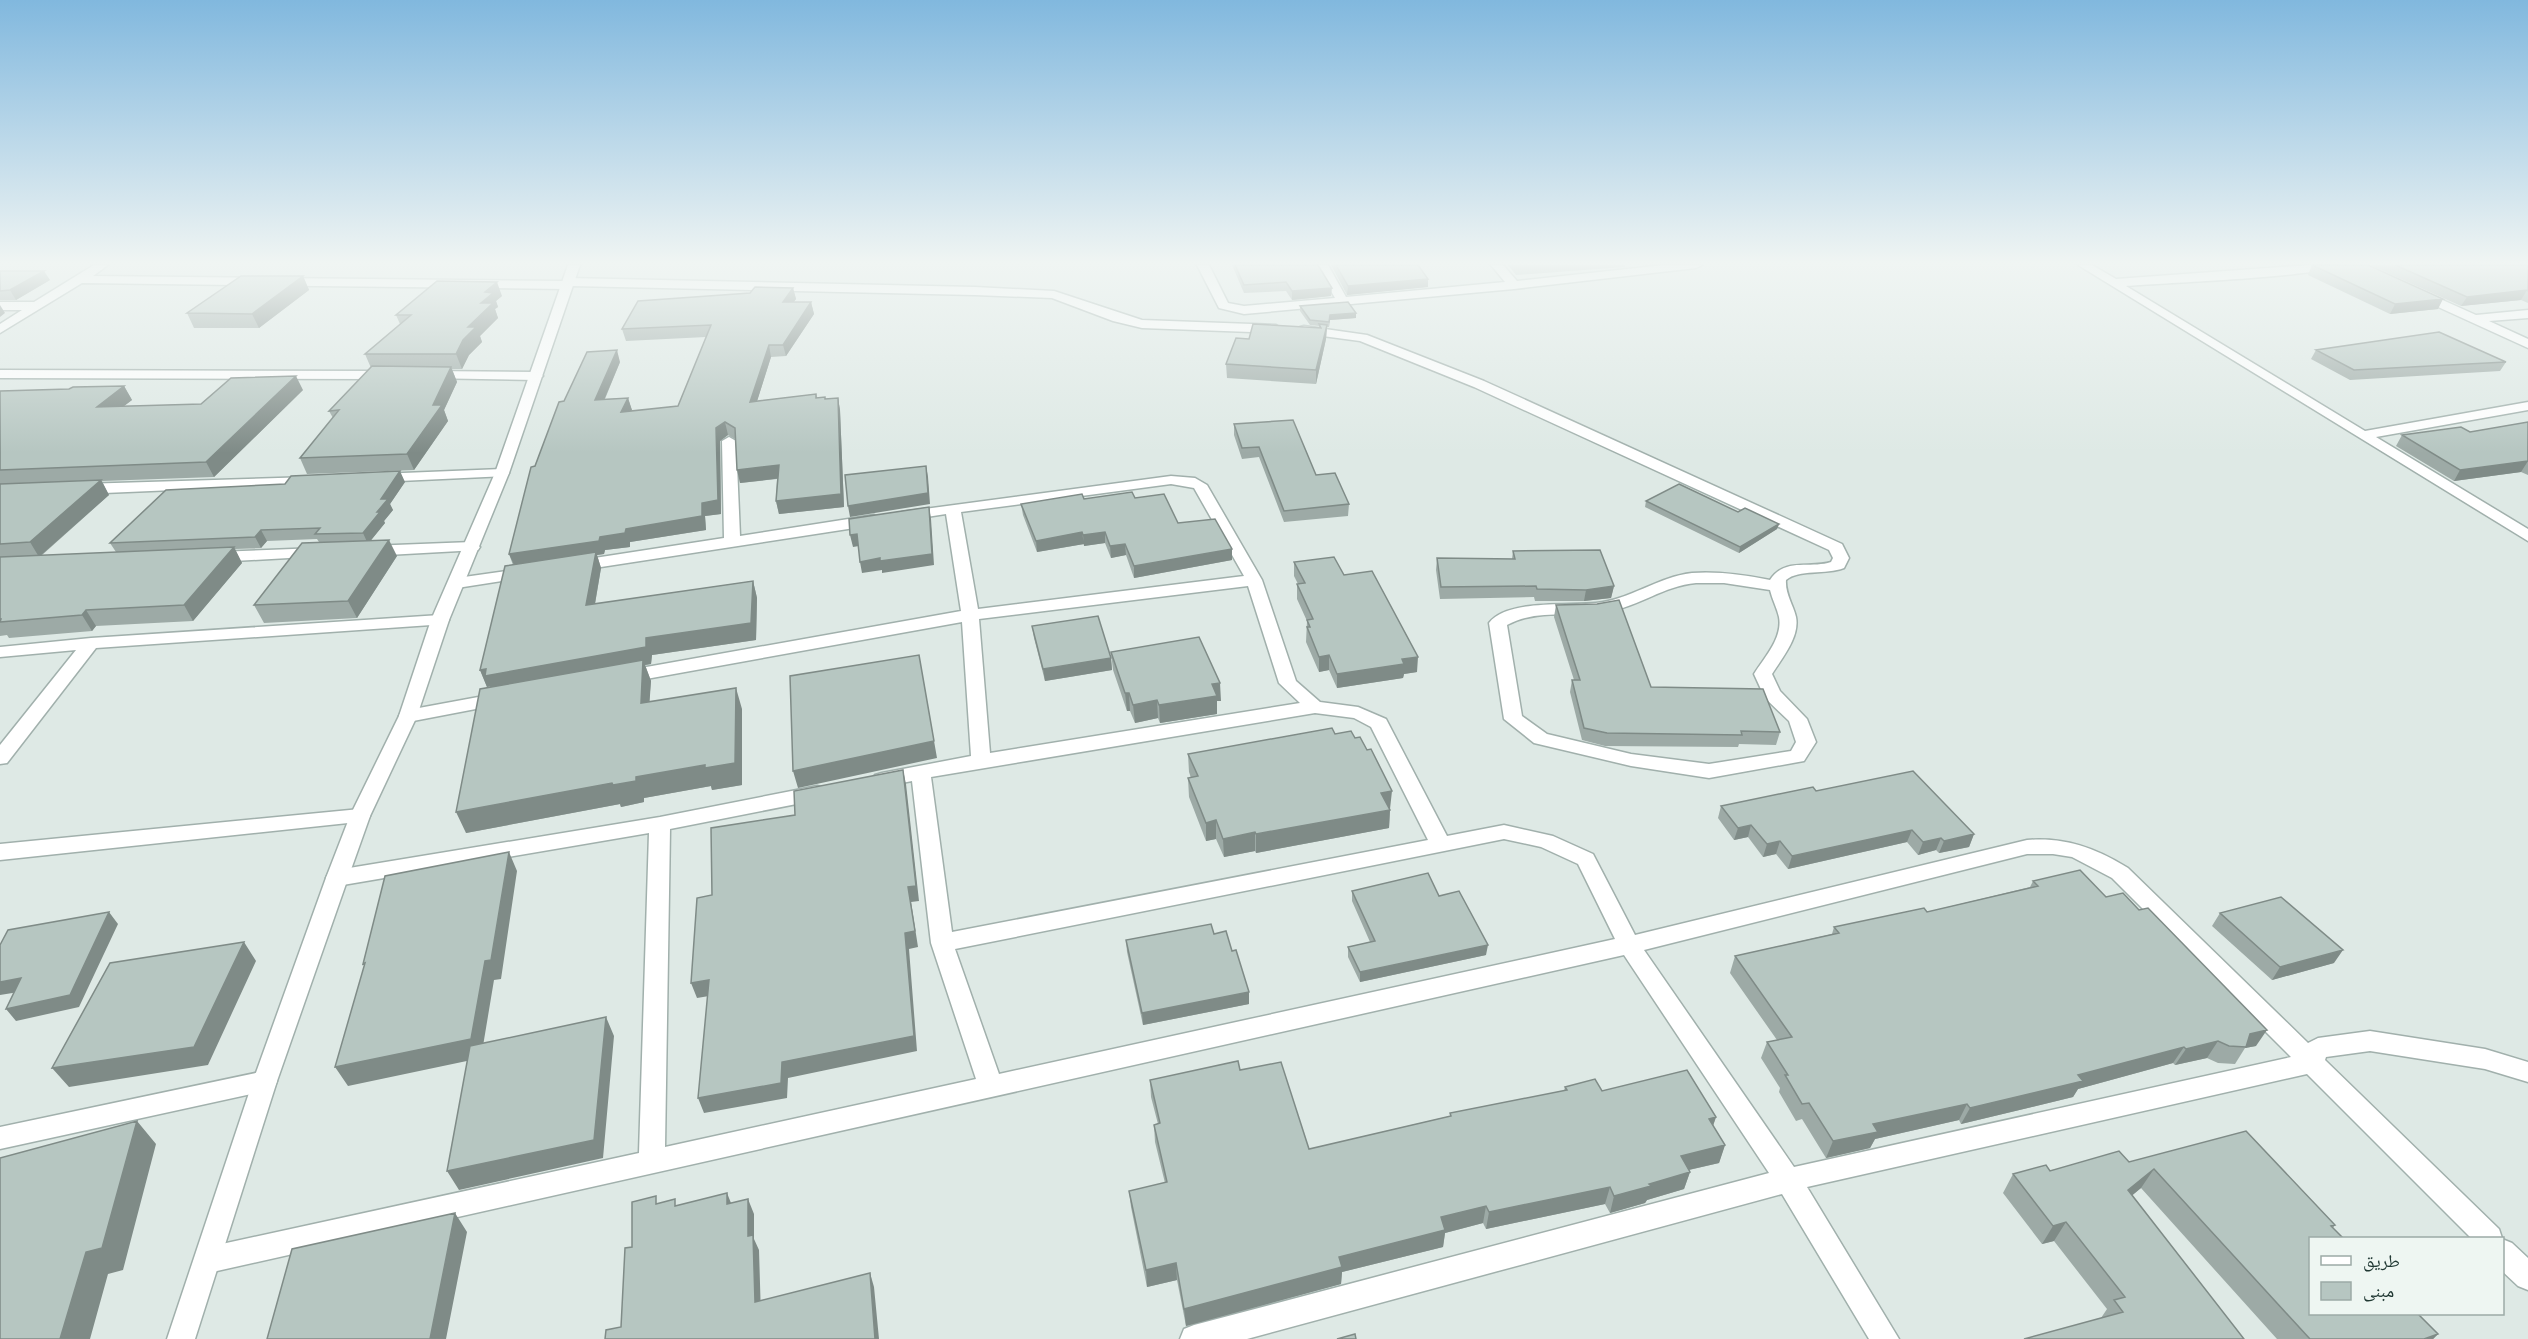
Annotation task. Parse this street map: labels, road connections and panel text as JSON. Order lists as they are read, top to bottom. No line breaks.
{"legend":["طريق","مبنى"]}
